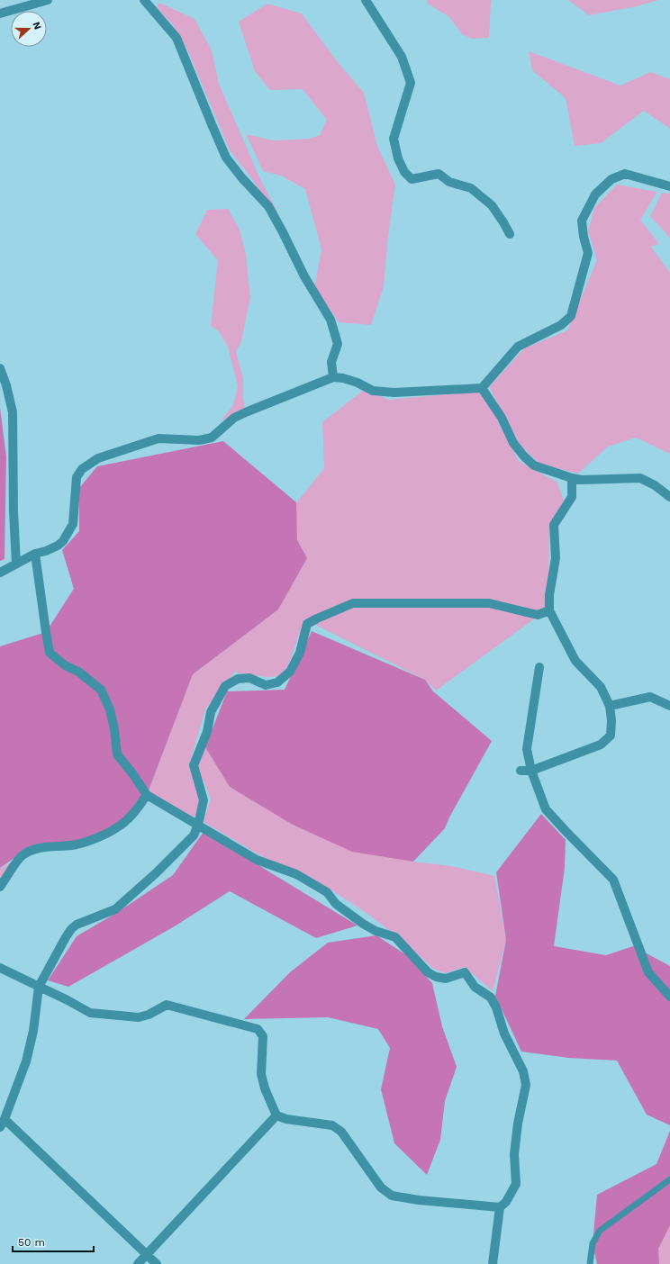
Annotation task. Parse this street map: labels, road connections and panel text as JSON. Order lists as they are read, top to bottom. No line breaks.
{"scale_bar":"50 m","north":"right"}
